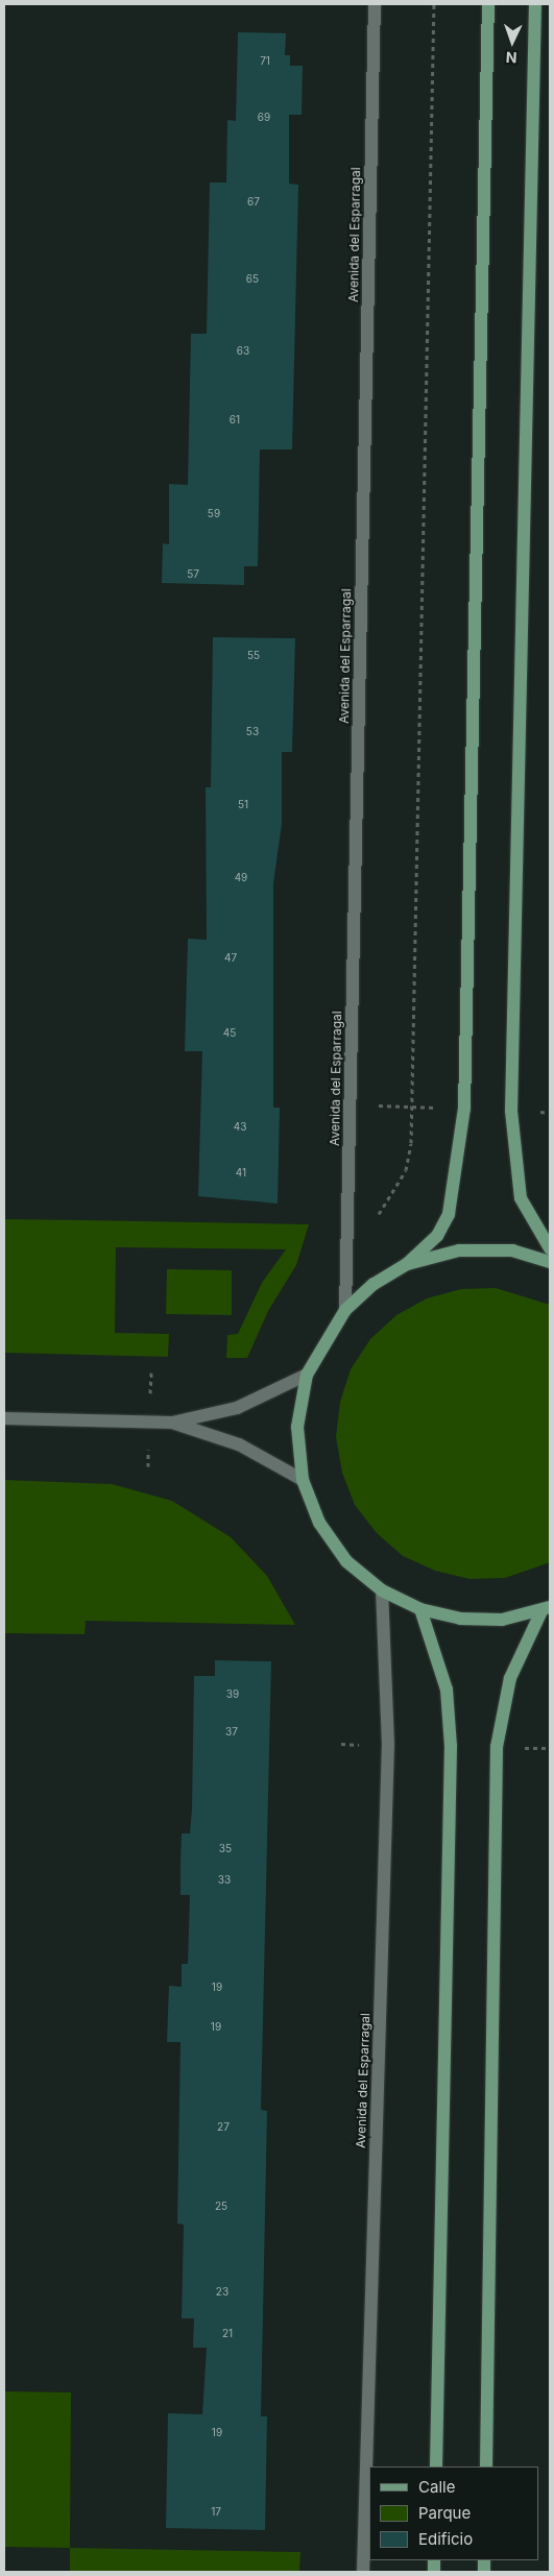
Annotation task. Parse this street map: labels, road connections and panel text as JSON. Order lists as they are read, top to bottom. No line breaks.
{"streets":{"street":["Avenida del Esparragal"]},"house_numbers":["71","69","67","65","63","61","59","57","55","53","51","49","47","45","43","41","39","37","35","33","19","19","27","25","23","21","19","17"],"legend":["Calle","Parque","Edificio"],"north":"bottom"}
